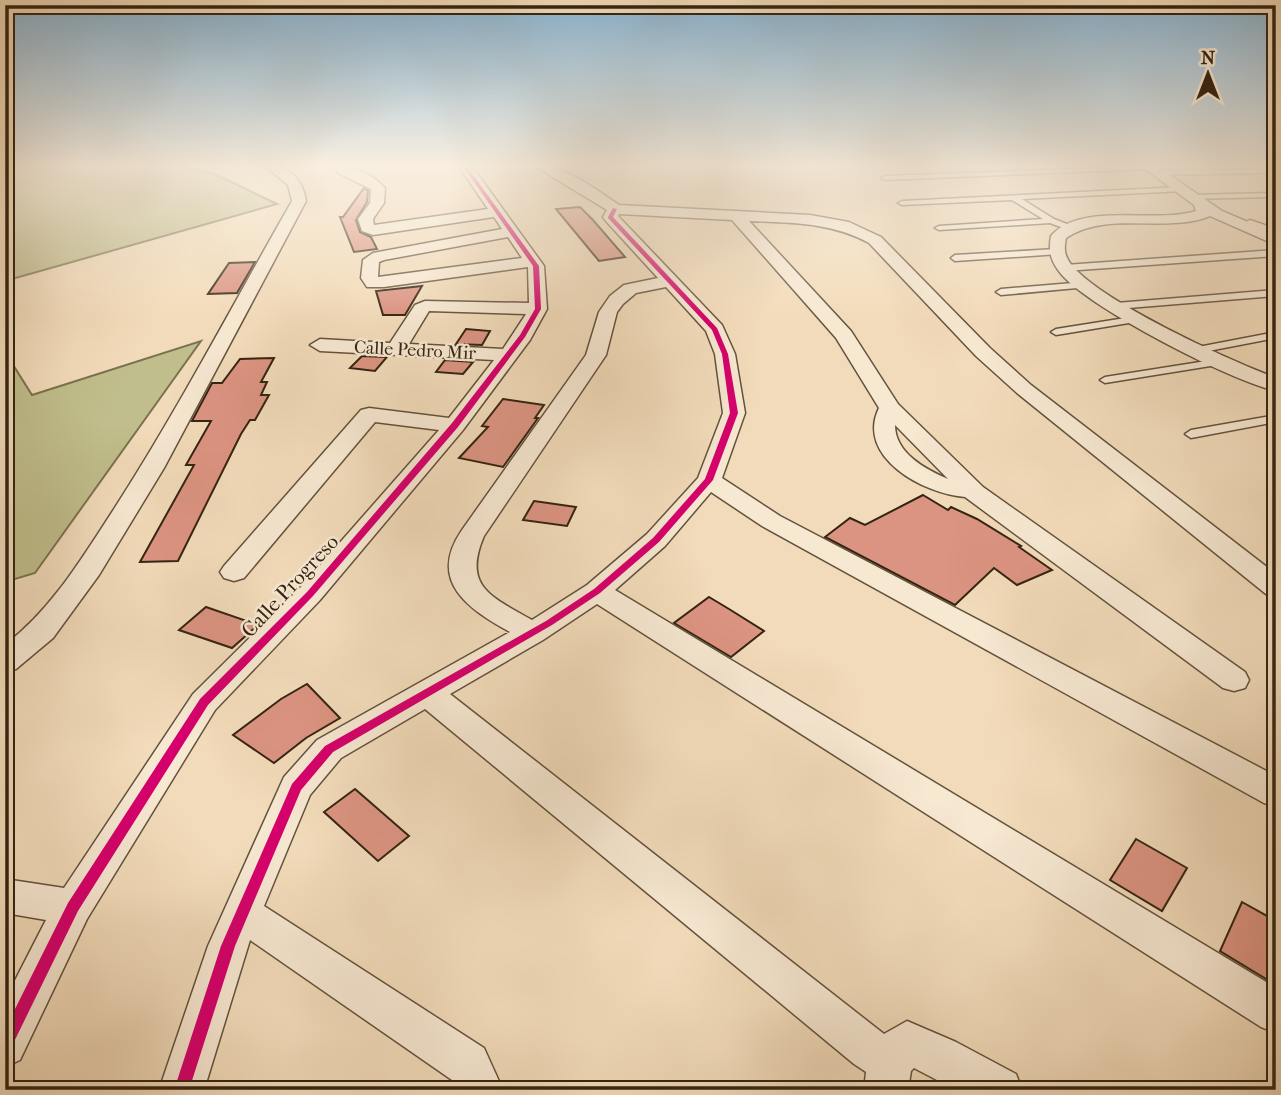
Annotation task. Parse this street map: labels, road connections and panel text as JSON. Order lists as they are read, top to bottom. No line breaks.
{"streets":{"street":["Calle Pedro Mir","Calle Progreso"]},"crossings":[["Calle Pedro Mir","Calle Progreso"]],"north":"top"}
